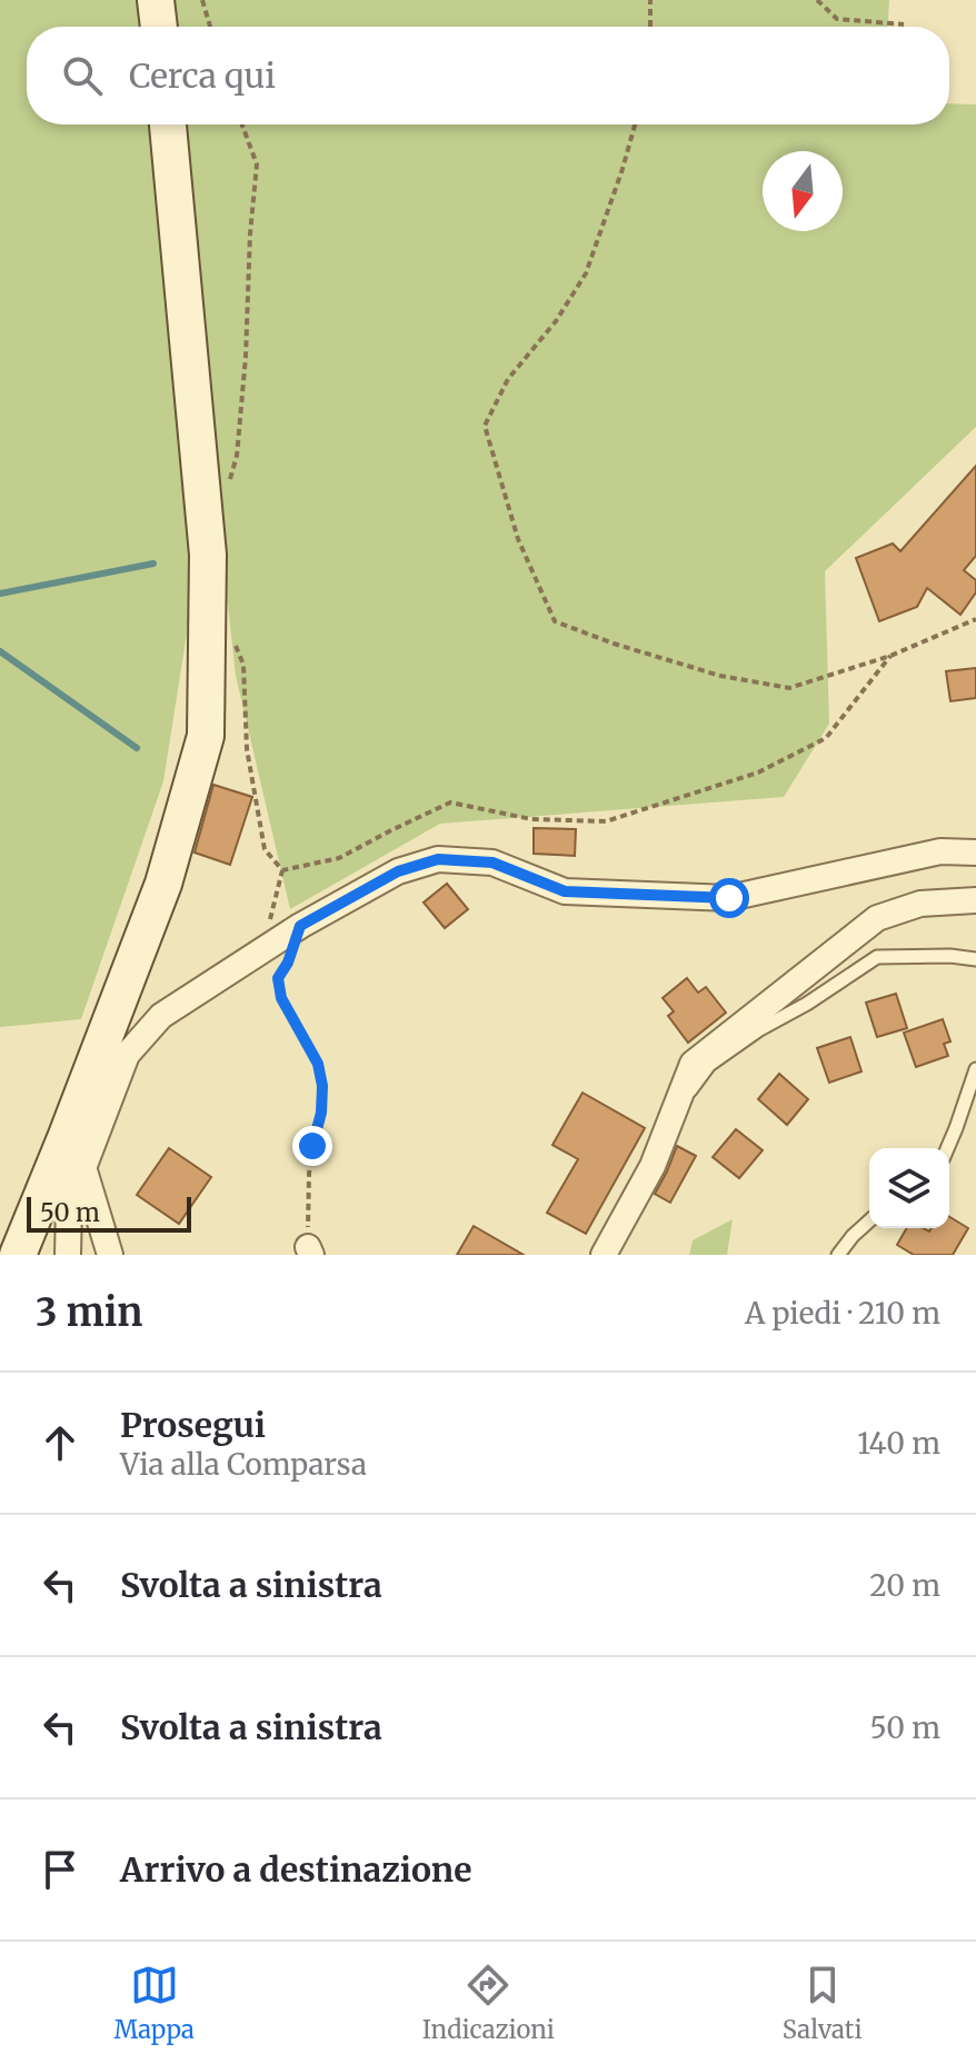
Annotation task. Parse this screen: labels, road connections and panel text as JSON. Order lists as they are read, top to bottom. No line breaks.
{"scale_bar":"50 m","north":"bottom","page":{"search":"Cerca qui","scale":"50 m","heading":["3 min","A piedi · 210 m"],"list":[["Prosegui","Via alla Comparsa","140 m"],["Svolta a sinistra","20 m"],["Svolta a sinistra","50 m"],"Arrivo a destinazione"],"nav":["Mappa","Indicazioni","Salvati"]}}
